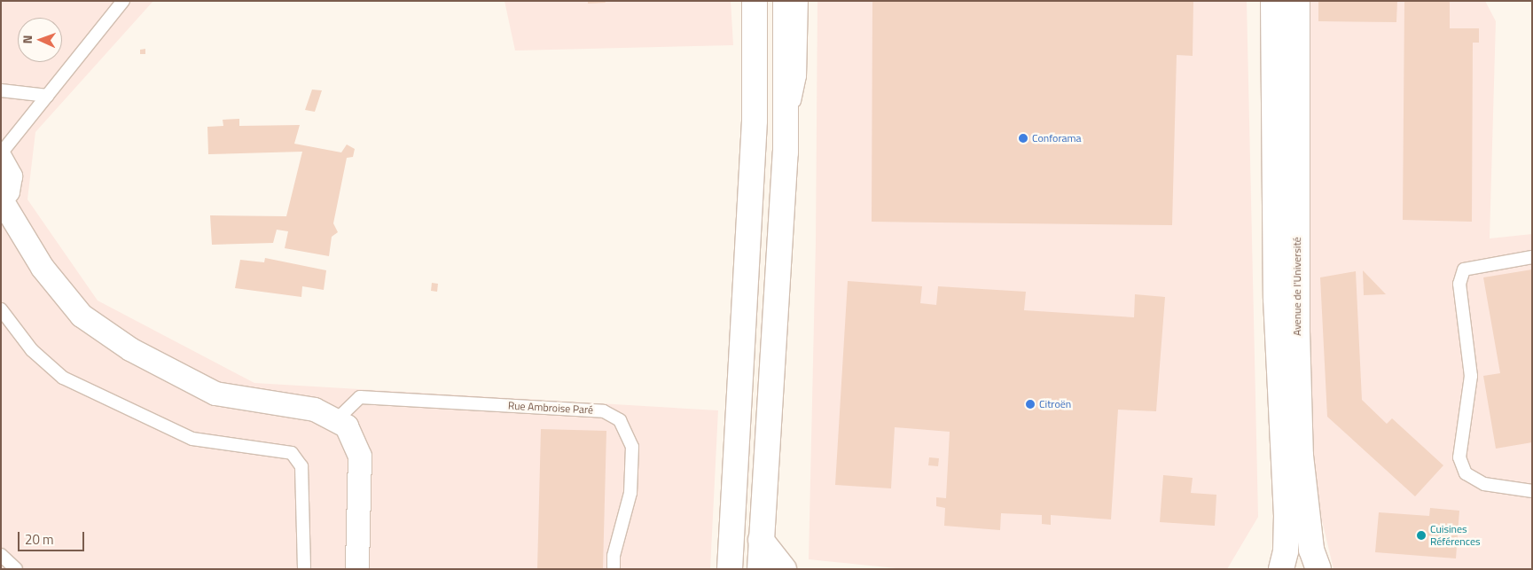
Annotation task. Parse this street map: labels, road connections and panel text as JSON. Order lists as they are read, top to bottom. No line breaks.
{"streets":{"main road":["Avenue de l'Université"],"lane":["Rue Ambroise Paré"]},"places":["Conforama","Citroën","Cuisines Références"],"scale_bar":"20 m","north":"left"}
